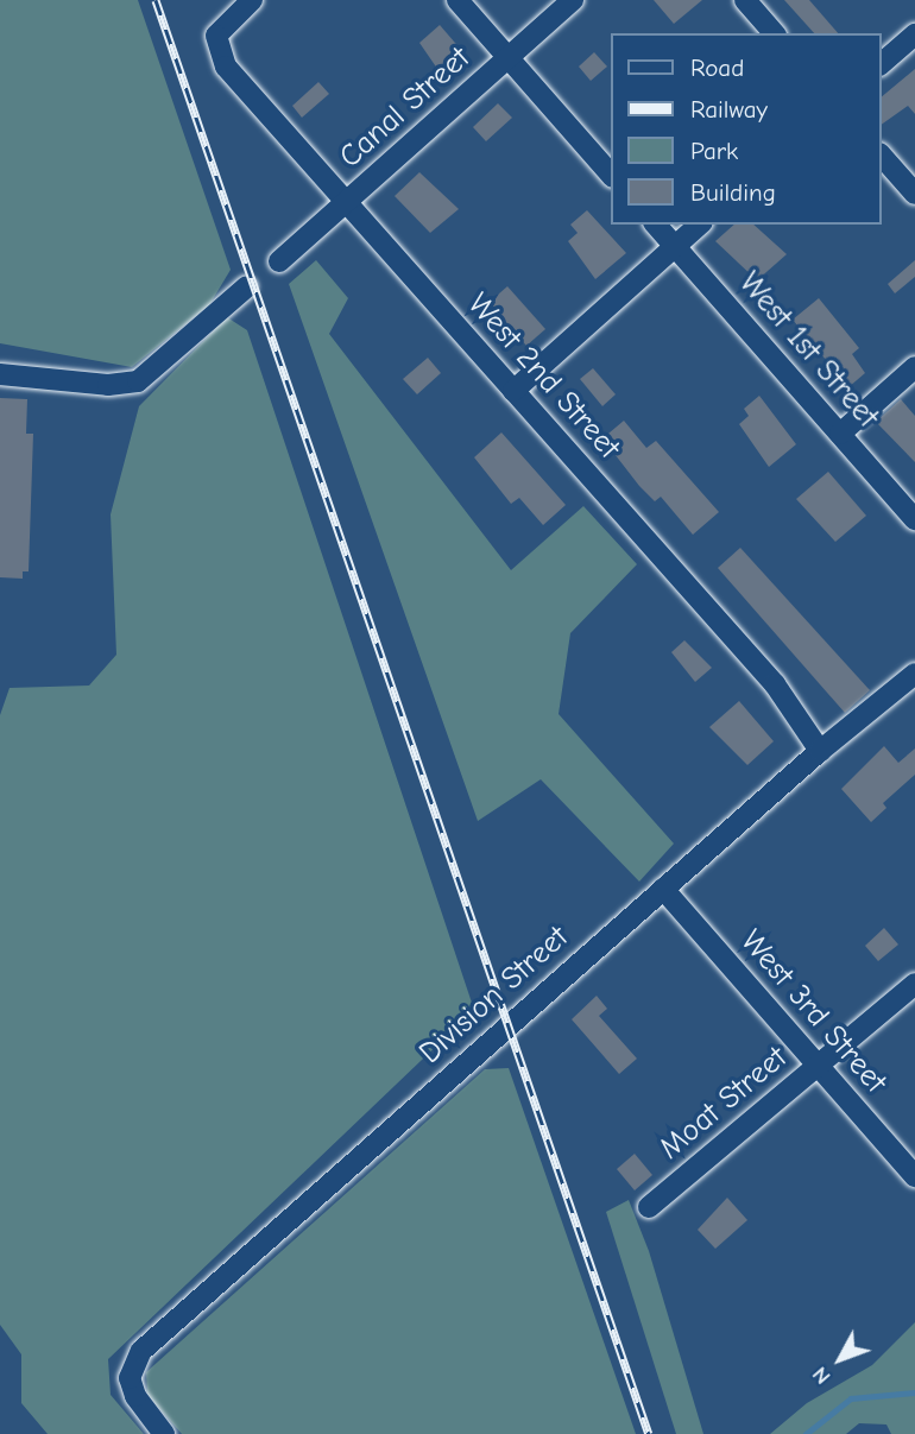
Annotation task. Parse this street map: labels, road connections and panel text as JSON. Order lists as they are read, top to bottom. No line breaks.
{"streets":{"street":["Canal Street","West 1st Street","West 2nd Street","Division Street","West 3rd Street","Moat Street"]},"crossings":[["Canal Street","West 2nd Street"],["West 2nd Street","Division Street"],["Division Street","West 3rd Street"],["West 3rd Street","Moat Street"]],"legend":["Road","Railway","Park","Building"],"north":"bottom left"}
